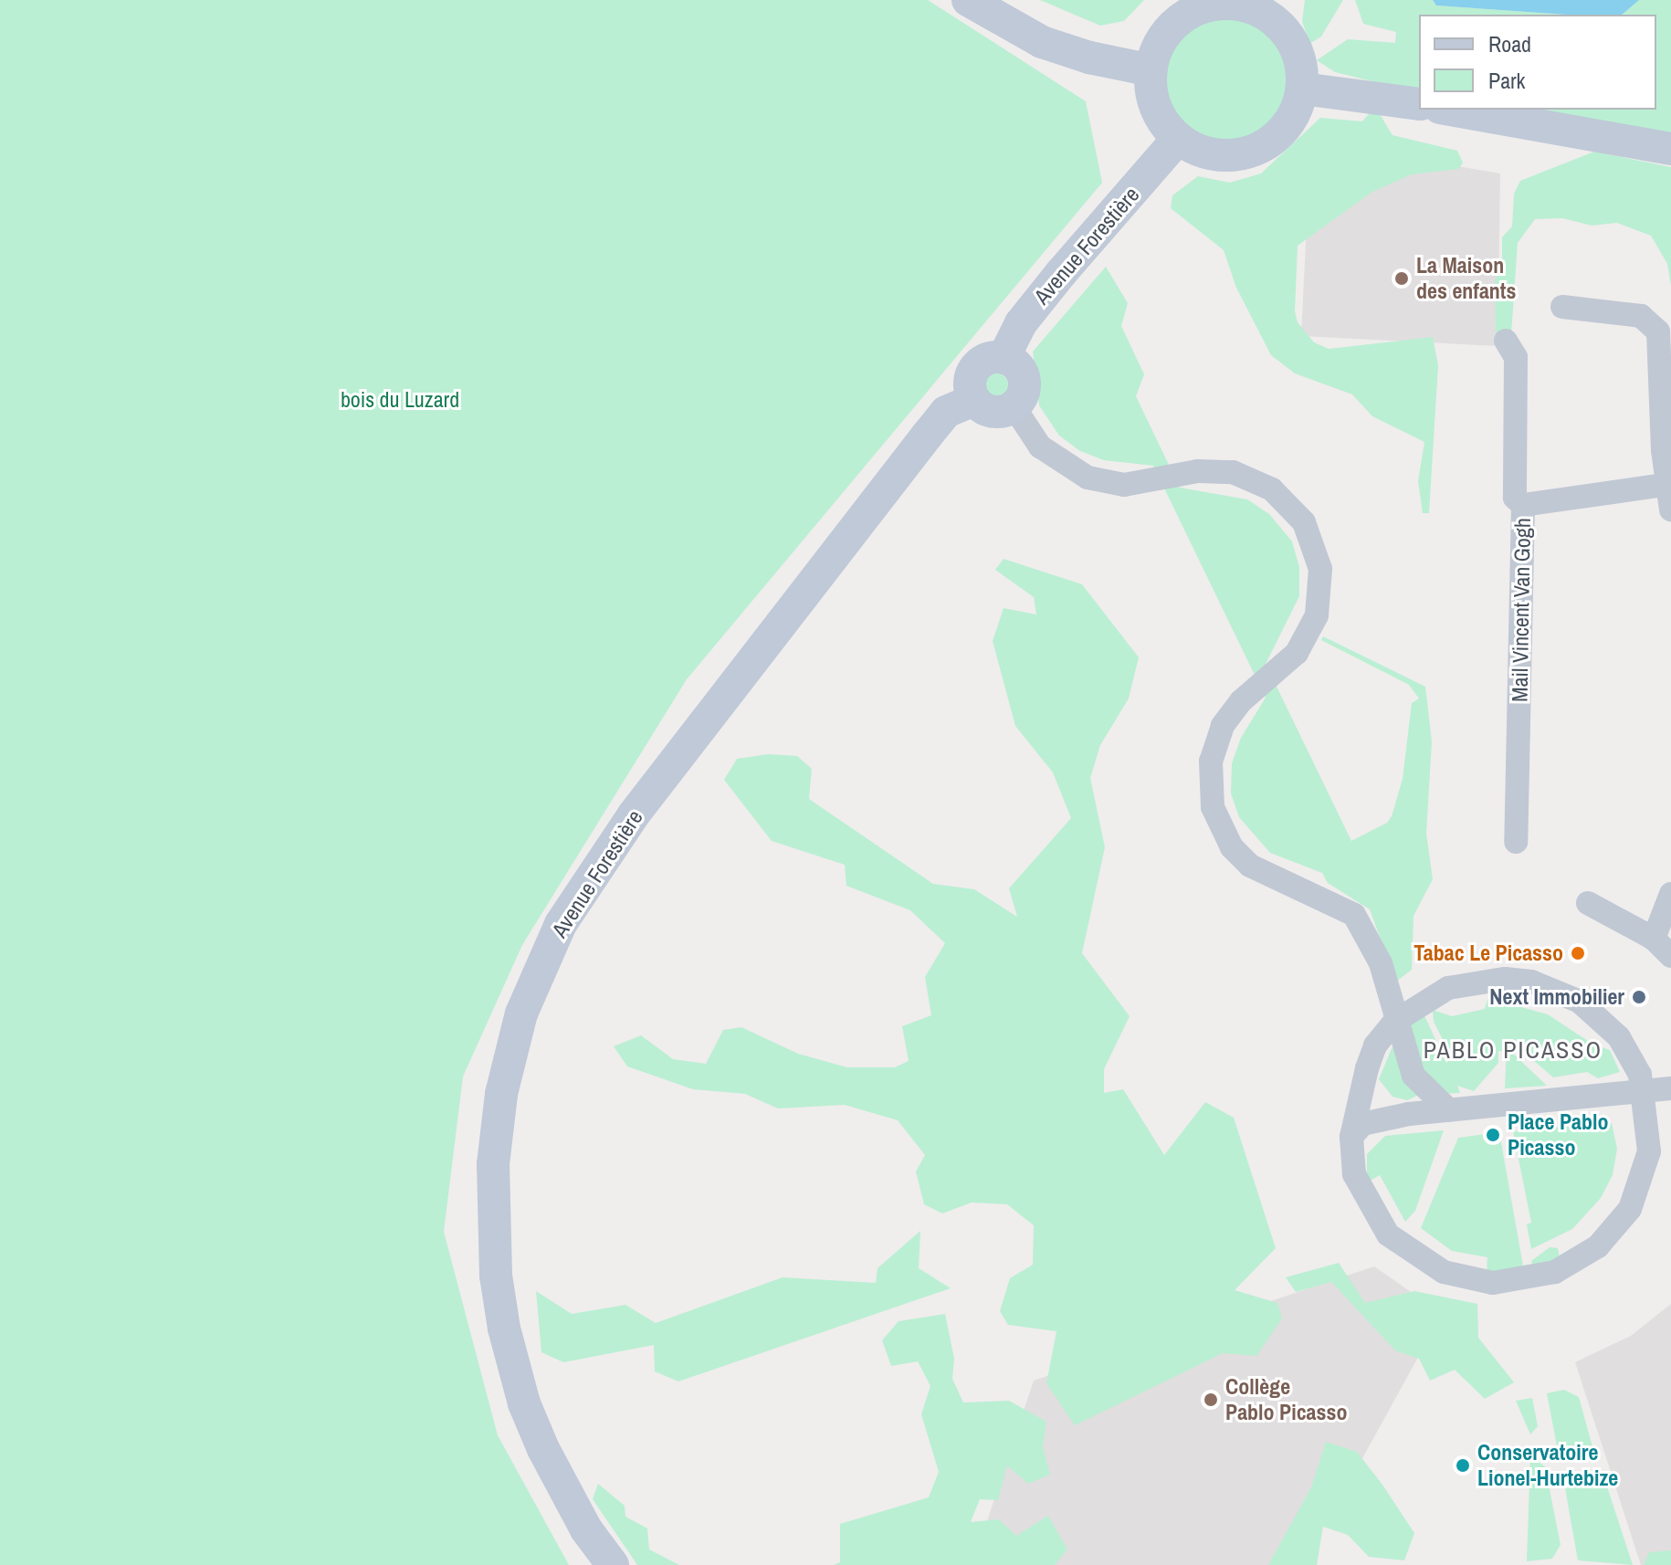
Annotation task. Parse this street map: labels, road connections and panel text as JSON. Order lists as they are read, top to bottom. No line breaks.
{"streets":{"street":["Avenue Forestière","Mail Vincent Van Gogh"]},"districts":["PABLO PICASSO"],"parks":["bois du Luzard"],"places":["La Maison des enfants","Tabac Le Picasso","Next Immobilier","Place Pablo Picasso","Collège Pablo Picasso","Conservatoire Lionel-Hurtebize"],"legend":["Road","Park"]}
